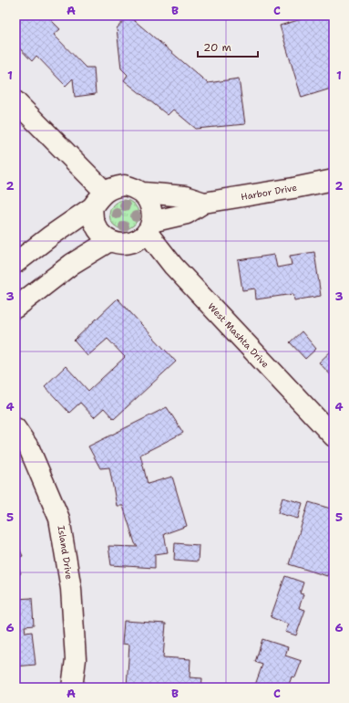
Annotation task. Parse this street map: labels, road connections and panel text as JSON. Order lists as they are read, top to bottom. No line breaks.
{"streets":{"street":["Harbor Drive","West Mashta Drive","Island Drive"]},"crossings":[["Harbor Drive","West Mashta Drive"]],"scale_bar":"20 m","grid":{"columns":["A","B","C"],"rows":["1","2","3","4","5","6"]}}
